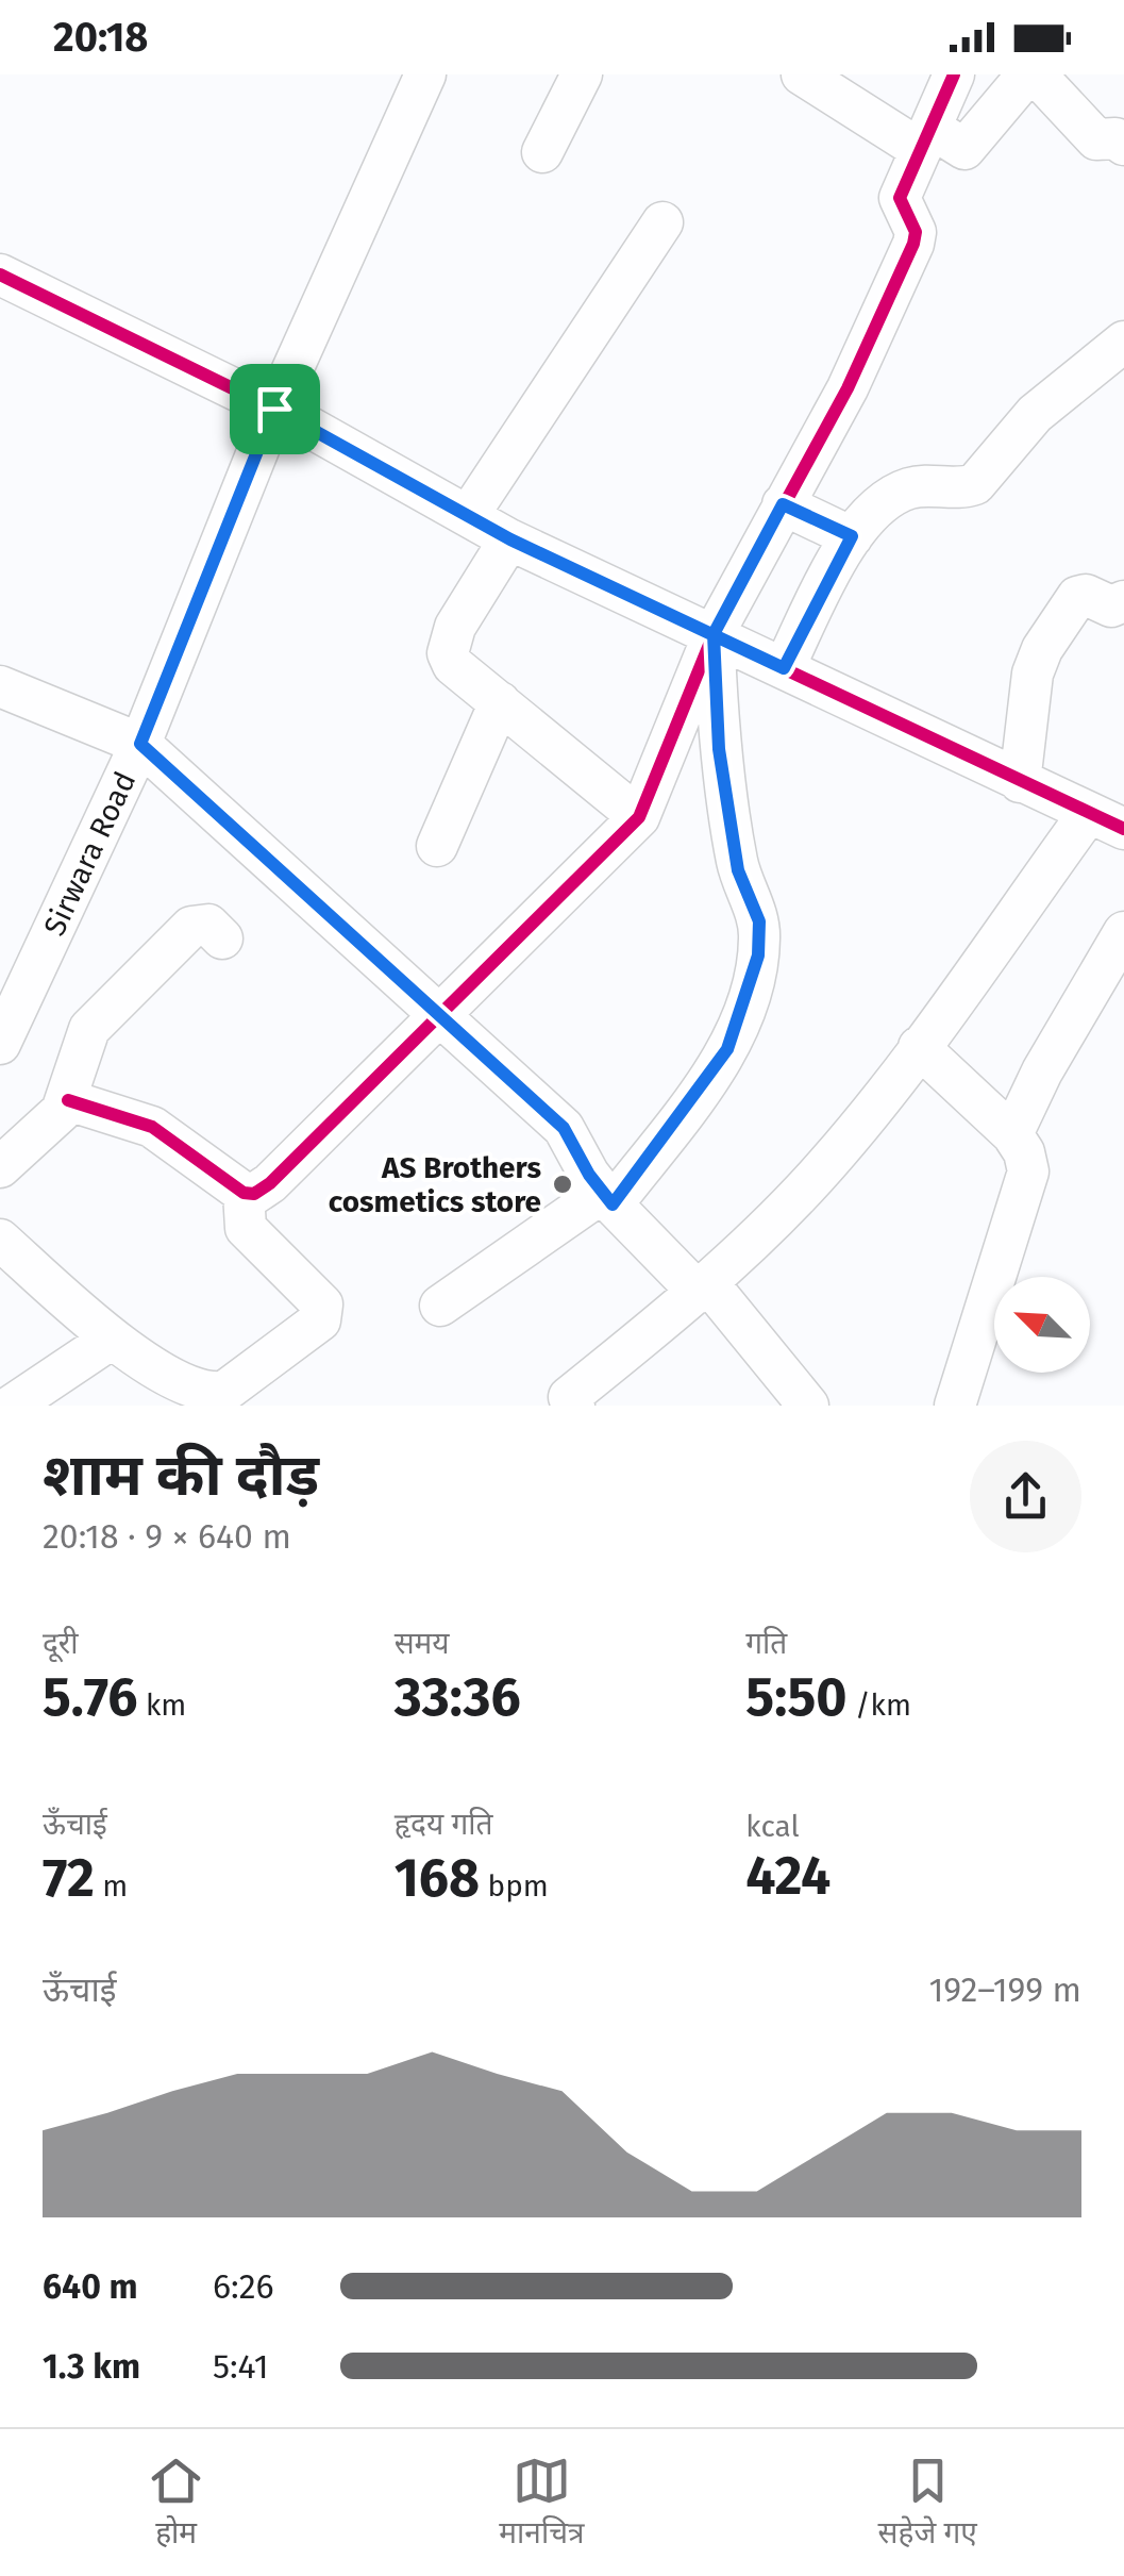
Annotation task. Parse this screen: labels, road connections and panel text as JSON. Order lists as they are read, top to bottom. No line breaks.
{"streets":{"street":["Sirwara Road"]},"places":["AS Brothers cosmetics store"],"north":"top left","page":{"status":"20:18","heading":["शाम की दौड़","20:18 · 9 × 640 m"],"stats":[["दूरी","5.76 km"],["समय","33:36"],["गति","5:50 /km"],["ऊँचाई","72 m"],["हृदय गति","168 bpm"],["kcal","424"]],"chart":["ऊँचाई","192–199 m"],"list":[{"name":"640 m","note":"6:26"},{"name":"1.3 km","note":"5:41"}],"tabs":["होम","मानचित्र","सहेजे गए"]}}
